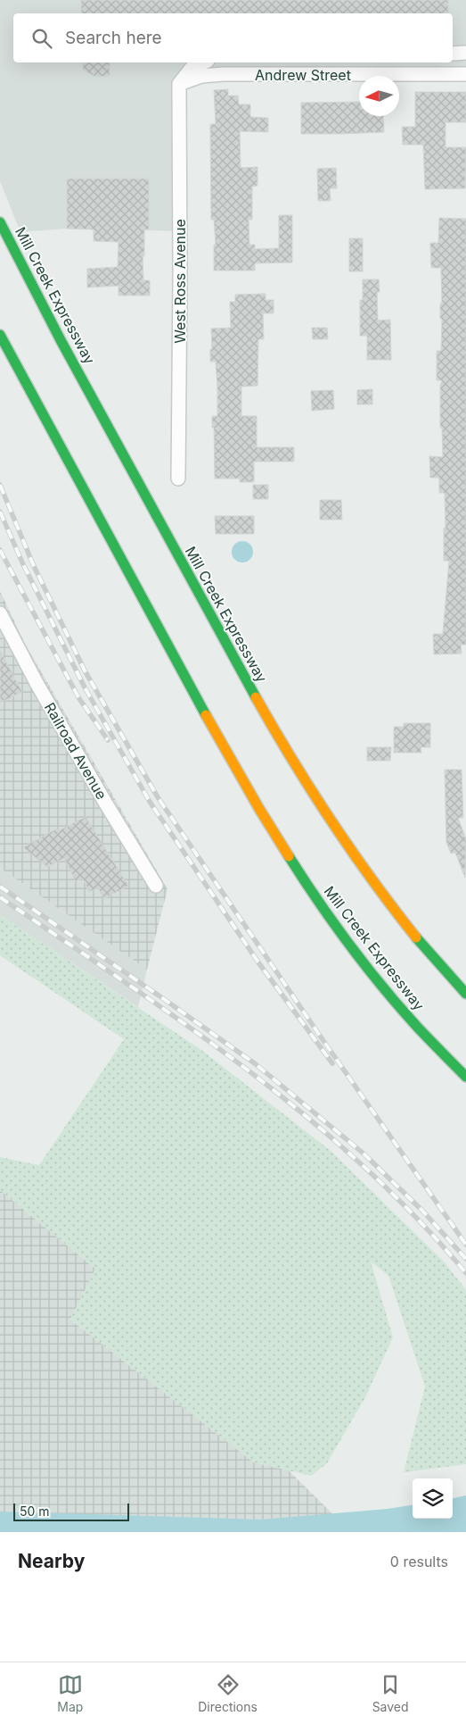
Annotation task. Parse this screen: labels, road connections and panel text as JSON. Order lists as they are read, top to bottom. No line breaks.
{"streets":{"highway":["Mill Creek Expressway"],"street":["Andrew Street","West Ross Avenue","Railroad Avenue"]},"crossings":[["Andrew Street","West Ross Avenue"]],"scale_bar":"50 m","north":"left","page":{"search":"Search here","scale":"50 m","heading":["Nearby","0 results"],"nav":["Map","Directions","Saved"]}}
